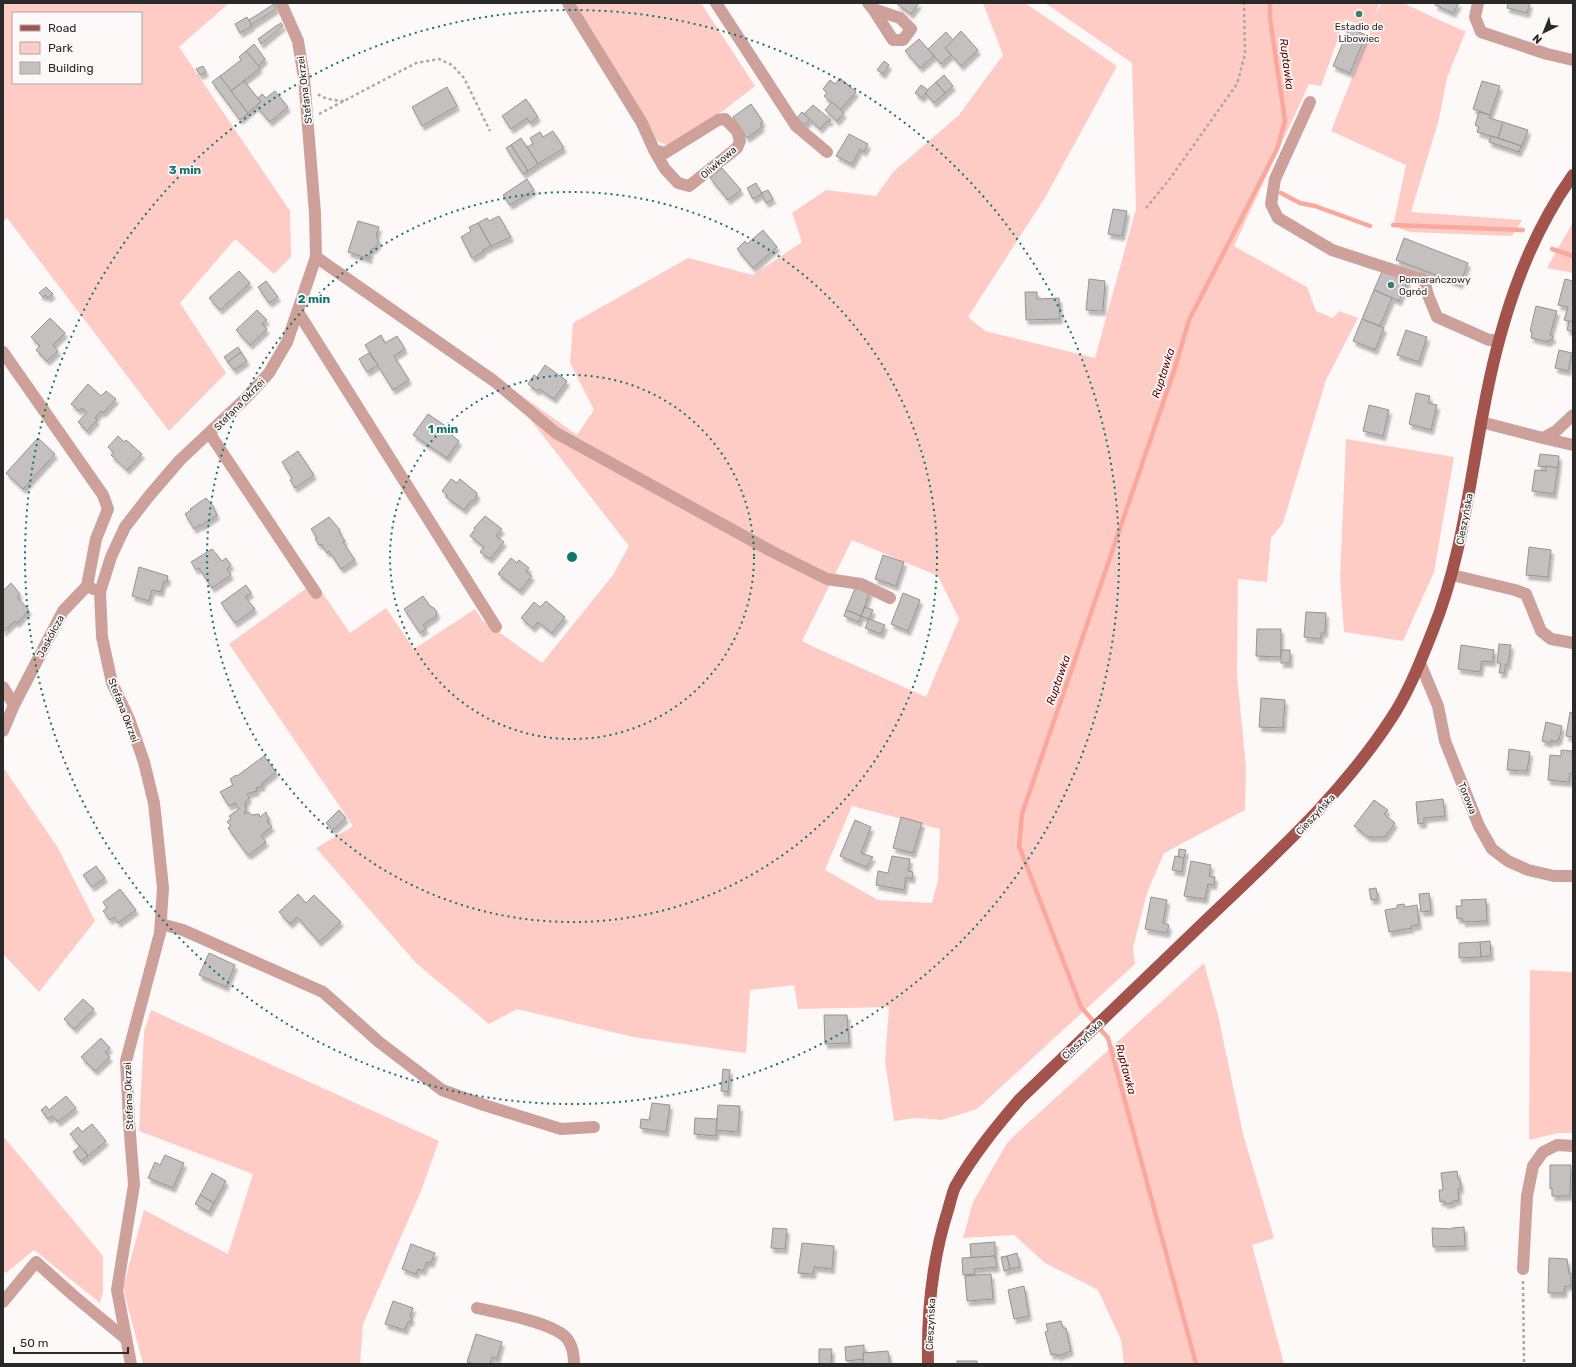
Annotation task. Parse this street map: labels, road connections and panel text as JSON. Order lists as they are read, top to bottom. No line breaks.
{"streets":{"main road":["Cieszyńska"],"street":["Stefana Okrzei","Oliwkowa","Jaskółcza","Torowa"]},"crossings":[["Cieszyńska","Torowa"]],"water":["Ruptawka"],"places":["Estadio de Libowiec","Pomarańczowy Ogród"],"legend":["Road","Park","Building"],"scale_bar":"50 m","north":"bottom left","rings":["3 min","2 min","1 min"]}
